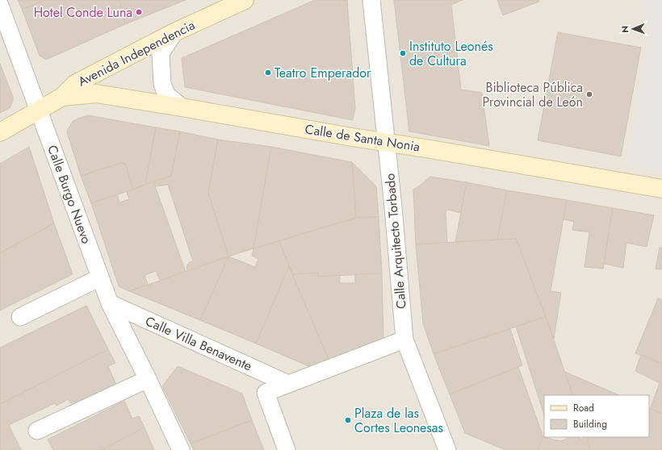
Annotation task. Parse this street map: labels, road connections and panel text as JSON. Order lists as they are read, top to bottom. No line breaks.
{"streets":{"main road":["Avenida Independencia","Calle de Santa Nonia"],"street":["Calle Burgo Nuevo","Calle Arquitecto Torbado","Calle Villa Benavente"]},"crossings":[["Avenida Independencia","Calle de Santa Nonia"],["Avenida Independencia","Calle Burgo Nuevo"],["Calle de Santa Nonia","Calle Arquitecto Torbado"],["Calle Burgo Nuevo","Calle Villa Benavente"]],"places":["Hotel Conde Luna","Instituto Leonés de Cultura","Teatro Emperador","Biblioteca Pública Provincial de León","Plaza de las Cortes Leonesas"],"legend":["Road","Building"],"north":"left"}
